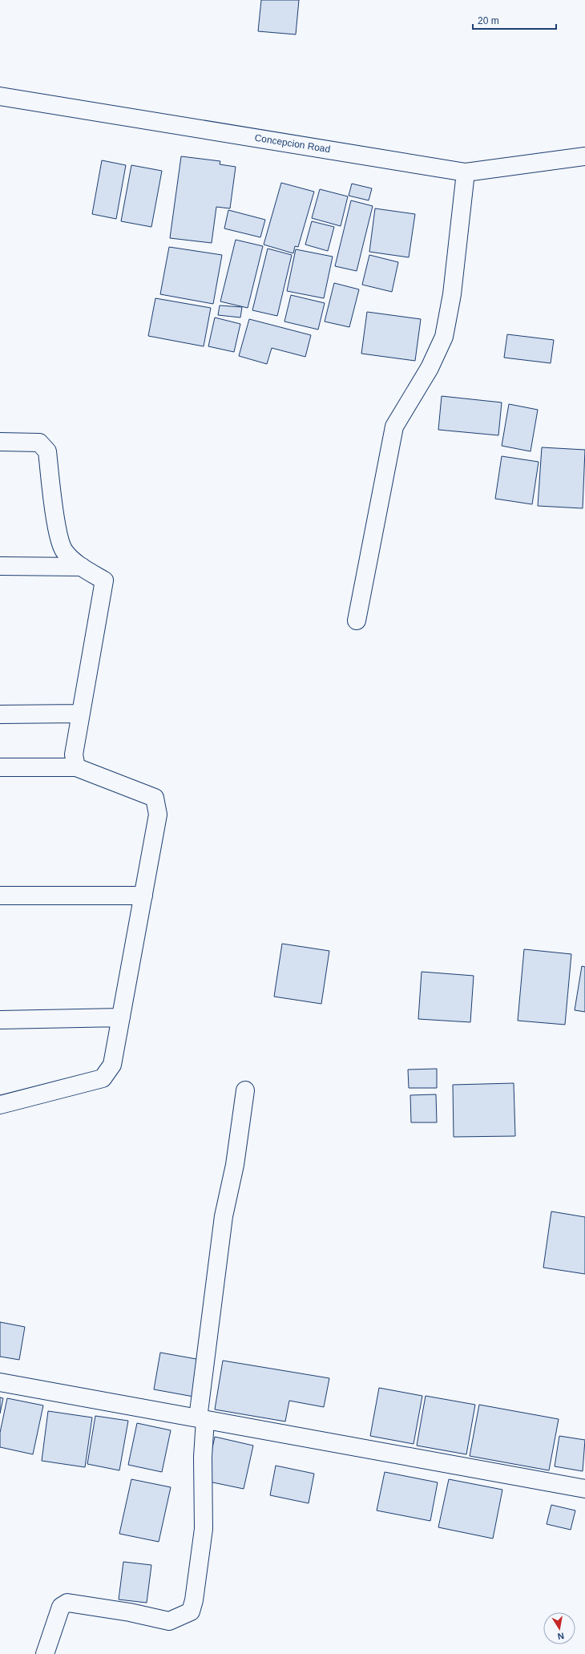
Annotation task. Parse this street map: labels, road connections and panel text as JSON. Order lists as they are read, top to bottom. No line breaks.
{"streets":{"street":["Concepcion Road"]},"scale_bar":"20 m","north":"bottom"}
